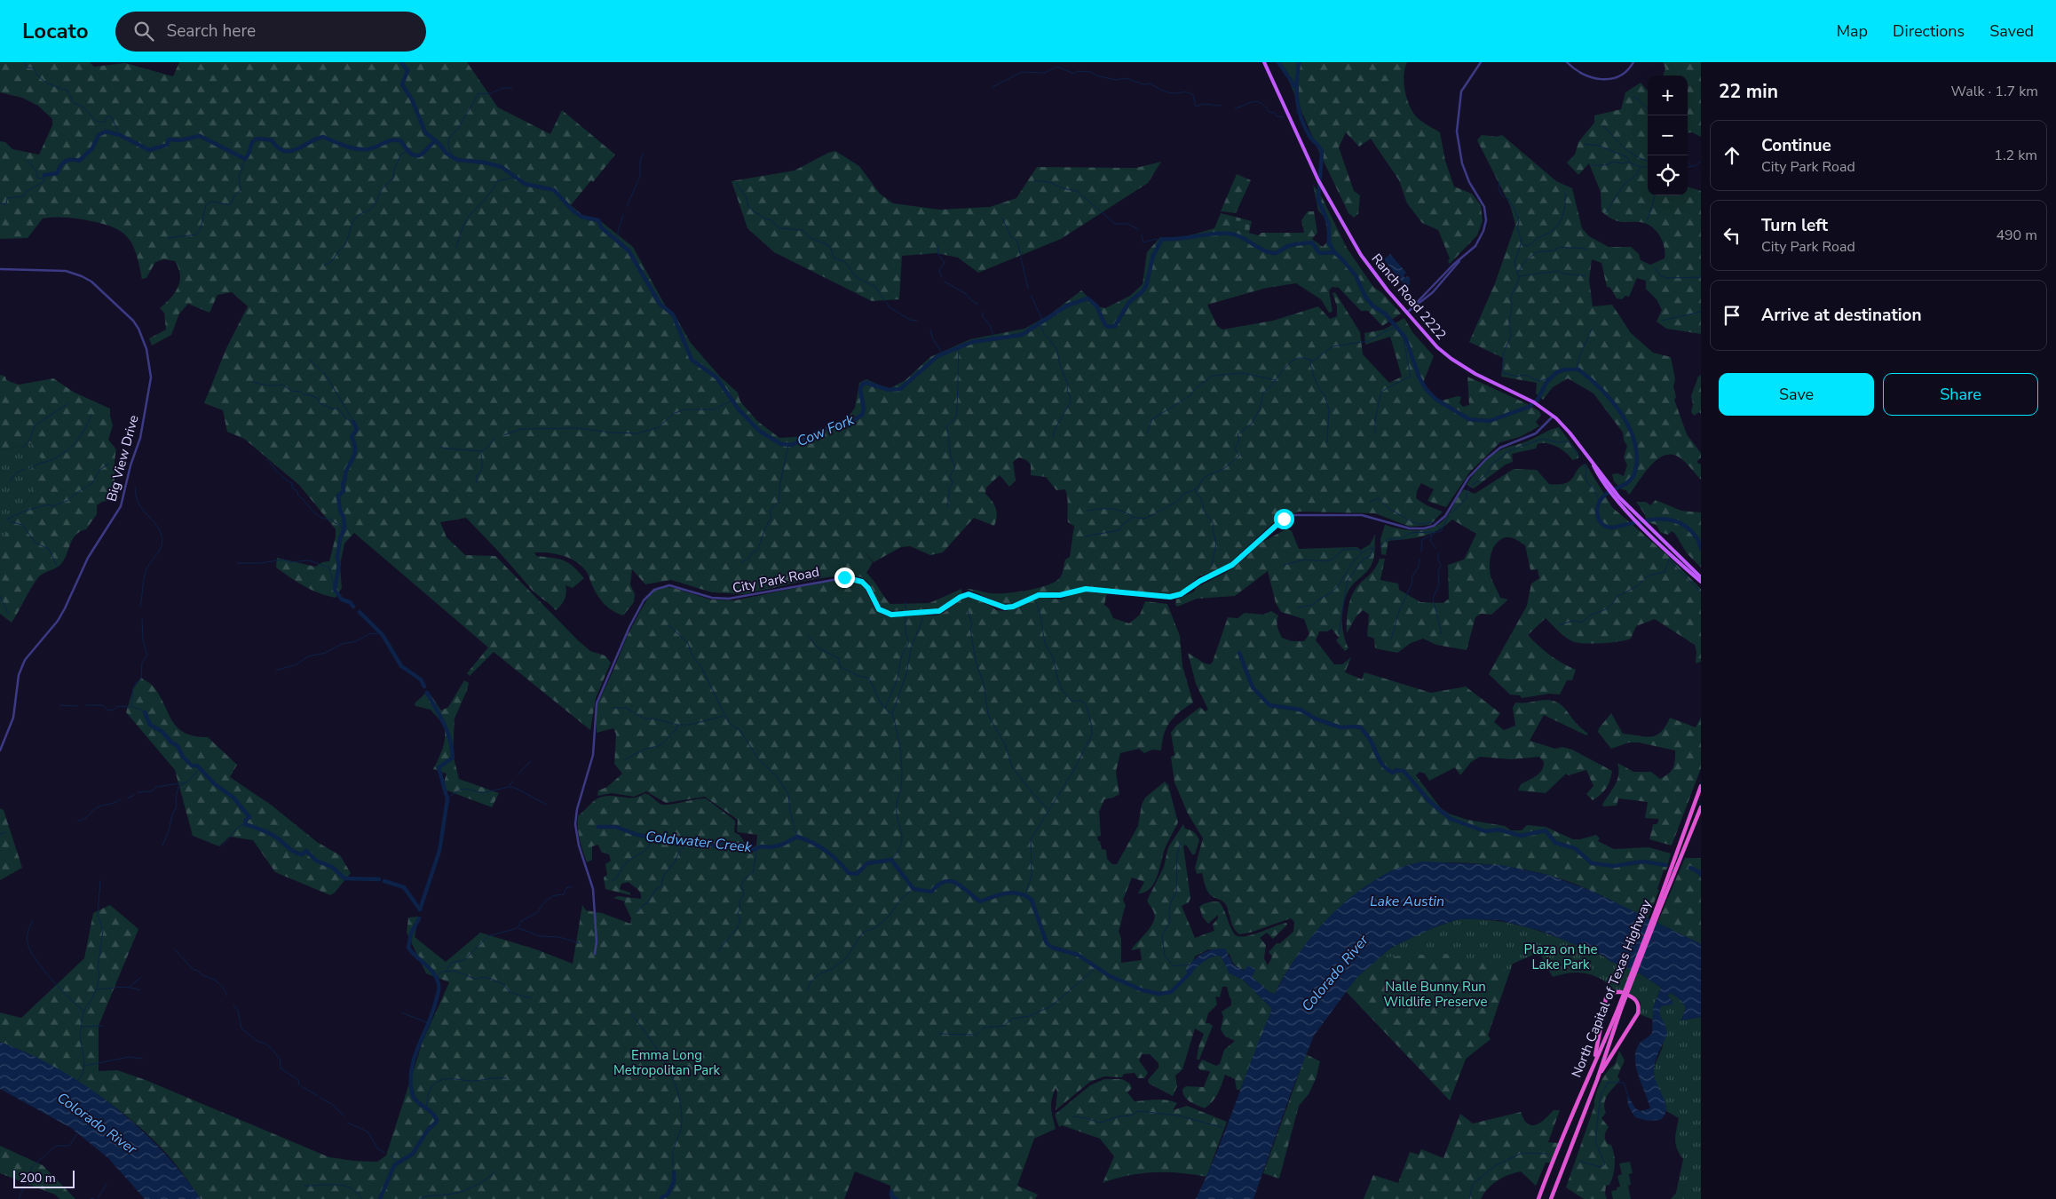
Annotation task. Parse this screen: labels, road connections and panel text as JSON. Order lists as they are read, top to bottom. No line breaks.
{"streets":{"highway":["North Capital of Texas Highway"],"main road":["Ranch Road 2222"],"street":["Big View Drive","City Park Road"]},"crossings":[["Ranch Road 2222","City Park Road"]],"water":["Cow Fork","Coldwater Creek","Lake Austin","Colorado River"],"parks":["Plaza on the Lake Park","Nalle Bunny Run Wildlife Preserve","Emma Long Metropolitan Park"],"scale_bar":"200 m","page":{"header":"Locato","search":"Search here","nav":["Map","Directions","Saved"],"heading":["22 min","Walk · 1.7 km"],"map_buttons":["+","−"],"list":[["Continue","City Park Road","1.2 km"],["Turn left","City Park Road","490 m"],"Arrive at destination"],"buttons":["Save","Share"],"scale":"200 m"}}
